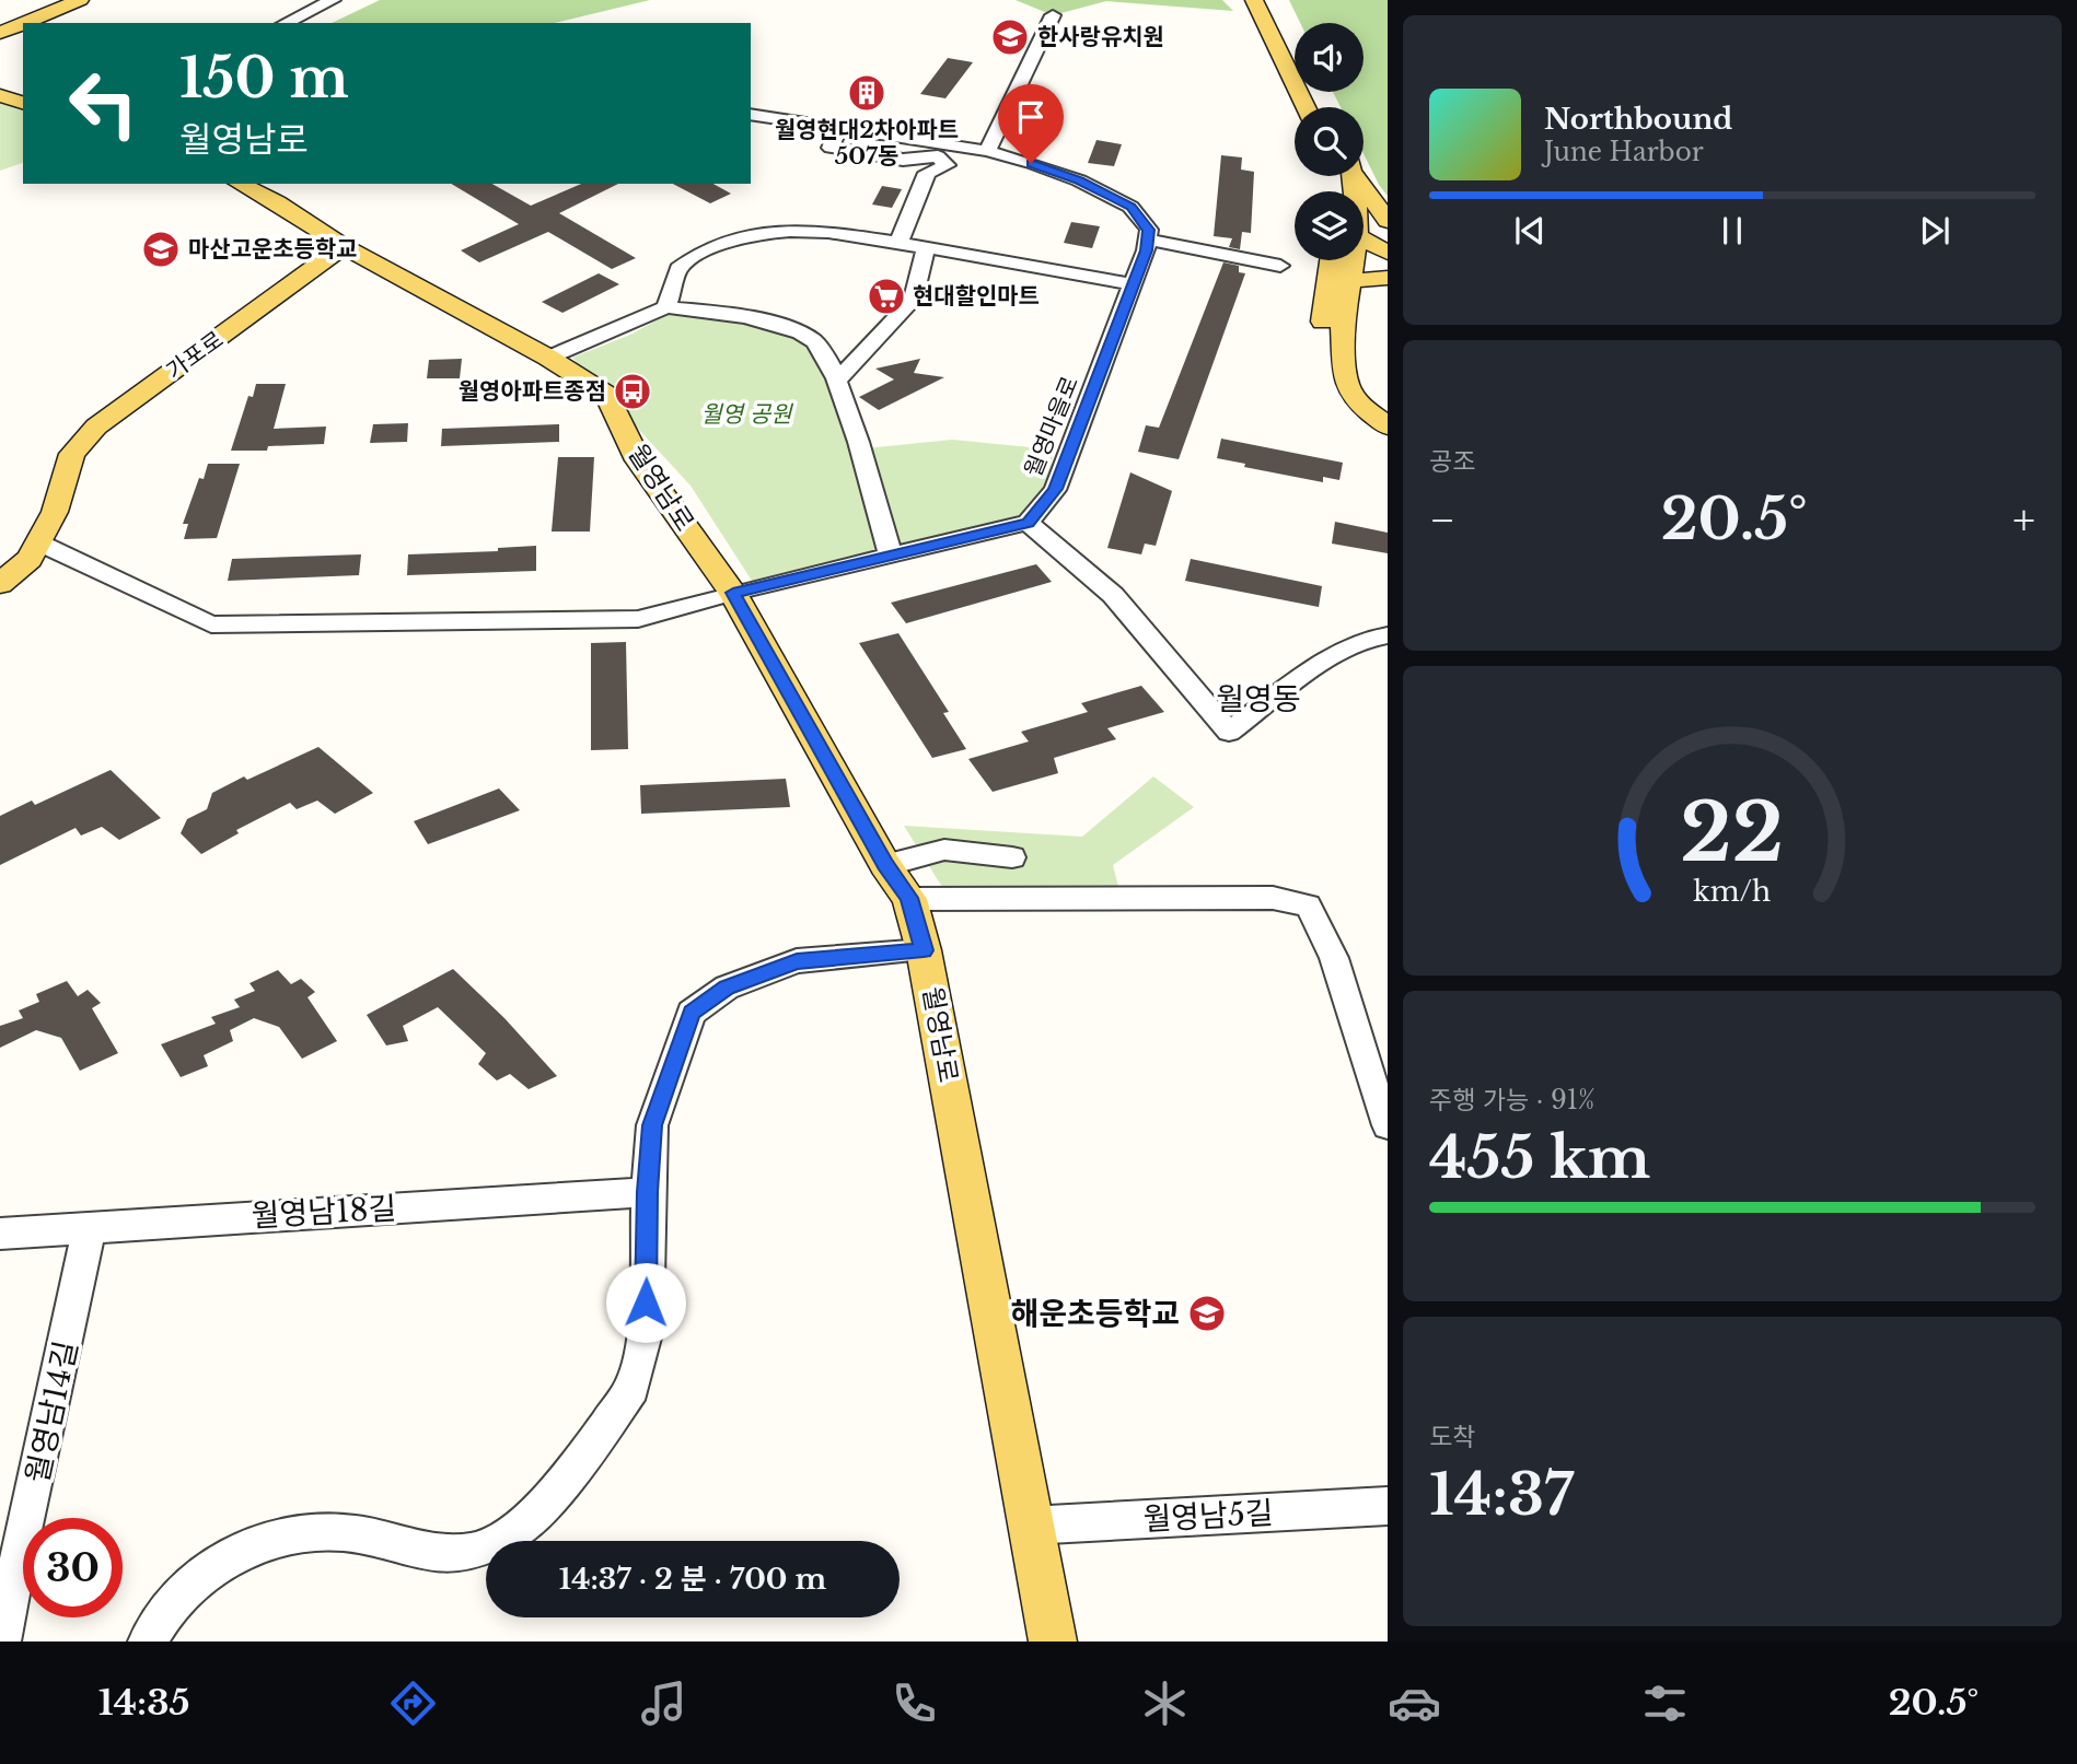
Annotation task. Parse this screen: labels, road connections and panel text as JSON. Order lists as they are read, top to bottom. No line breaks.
{"streets":{"main road":["가포로","월영남로"],"street":["월영마을로","월영남18길","월영남14길","월영남5길"]},"crossings":[["가포로","월영남로"],["월영남로","월영남5길"],["월영남18길","월영남14길"]],"districts":["월영동"],"parks":["월영 공원"],"places":{"school or university":["한사랑유치원","마산고운초등학교","해운초등학교"],"building":["월영현대2차아파트 507동"],"supermarket":["현대할인마트"],"bus stop":["월영아파트종점"]},"page":{"turn":["150 m","월영남로"],"song":["Northbound","June Harbor"],"tile":["공조",["주행 가능 · 91%","455 km"],["도착","14:37"]],"heat":["−","20.5°","+"],"limit":"30","trip":"14:37 · 2 분 · 700 m","tabs":["14:35","20.5°"],"gauge":["22","km/h"]}}
